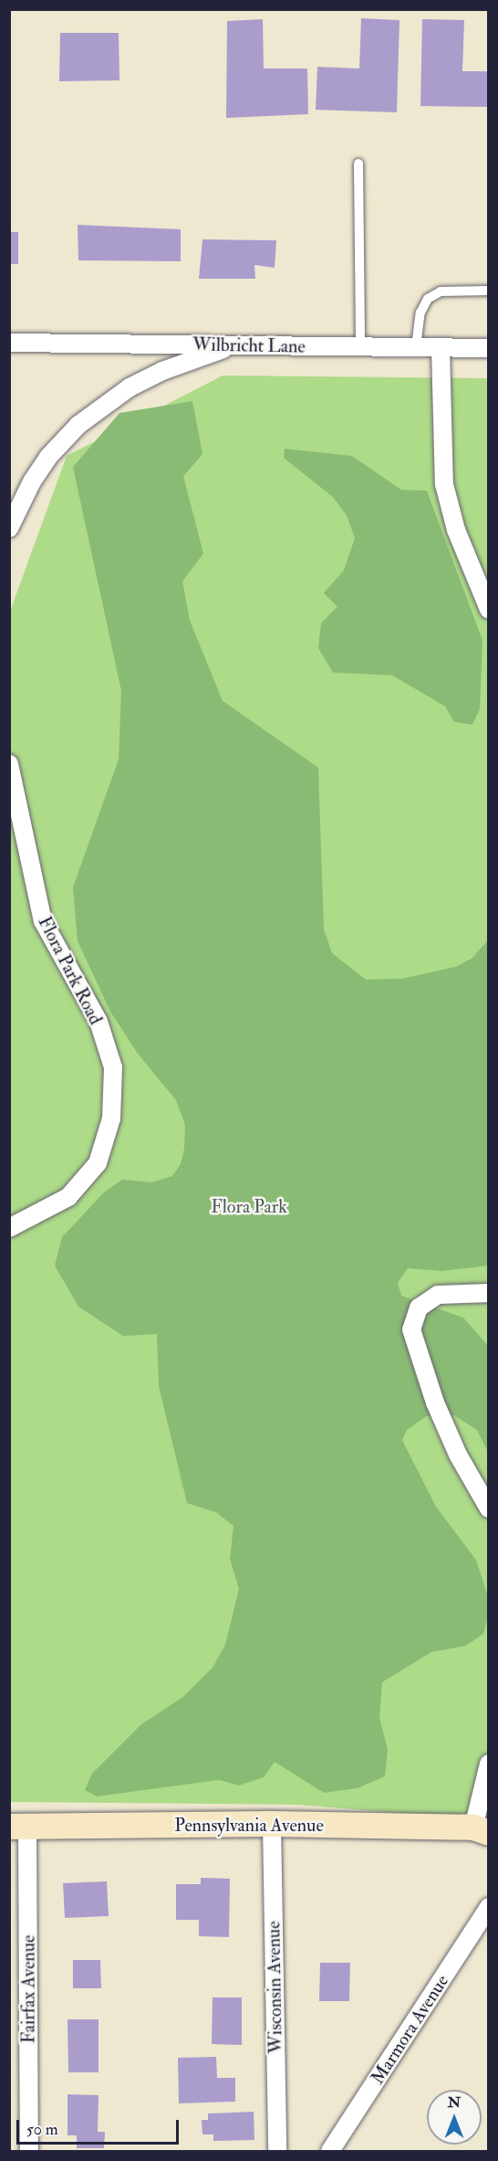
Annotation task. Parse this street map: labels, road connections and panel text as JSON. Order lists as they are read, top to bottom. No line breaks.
{"streets":{"main road":["Pennsylvania Avenue"],"street":["Wilbricht Lane","Flora Park Road","Wisconsin Avenue","Fairfax Avenue","Marmora Avenue"]},"crossings":[["Pennsylvania Avenue","Wisconsin Avenue"],["Pennsylvania Avenue","Fairfax Avenue"]],"parks":["Flora Park"],"scale_bar":"50 m","north":"top"}
